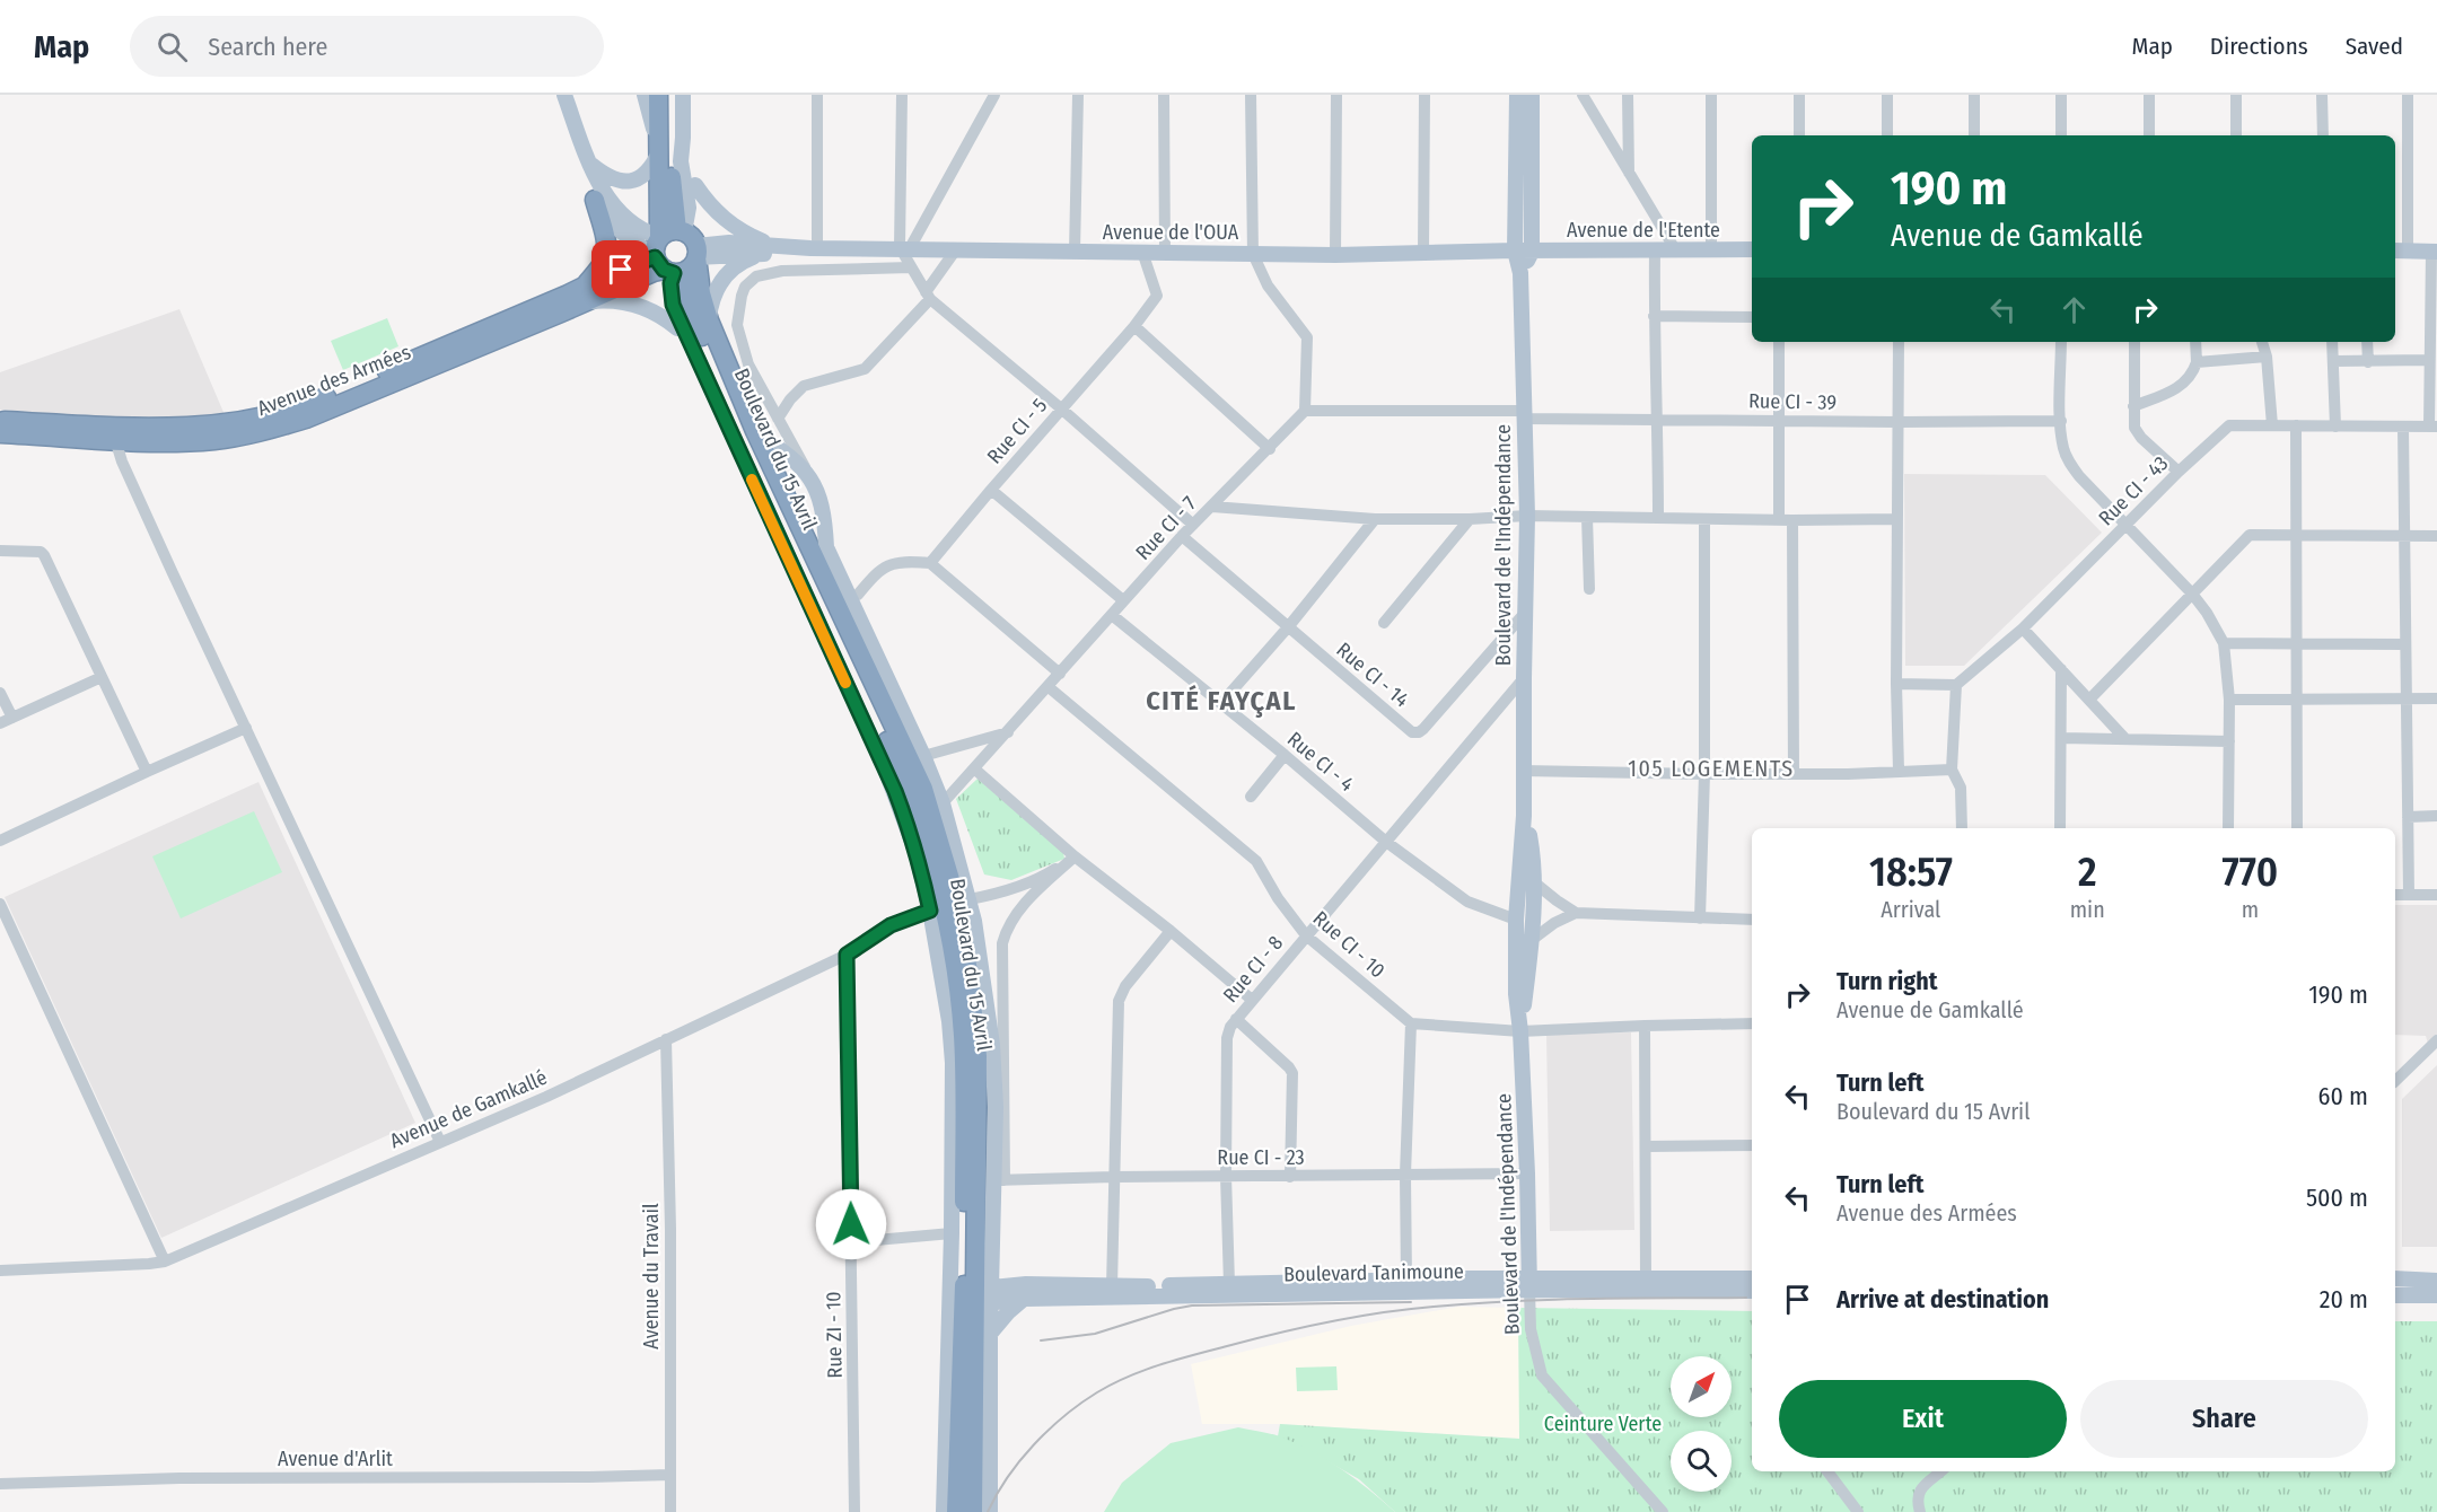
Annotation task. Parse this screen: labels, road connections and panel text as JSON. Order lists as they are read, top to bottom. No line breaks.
{"streets":{"highway":["Avenue des Armées","Boulevard du 15 Avril"],"main road":["Avenue de l'Etente","Avenue de l'OUA","Boulevard de l'Indépendance","Boulevard Tanimoune"],"street":["Rue CI - 39","Rue CI - 5","Rue CI - 43","Rue CI - 7","Rue CI - 14","Rue CI - 4","Rue CI - 10","Rue CI - 8","Avenue de Gamkallé","Rue CI - 23","Avenue du Travail","Rue ZI - 10","Avenue d'Arlit"]},"crossings":[["Avenue de l'Etente","Avenue de l'OUA"],["Avenue de l'Etente","Boulevard de l'Indépendance"],["Avenue de l'OUA","Rue CI - 5"],["Avenue de l'OUA","Boulevard de l'Indépendance"],["Avenue des Armées","Boulevard du 15 Avril"],["Rue CI - 39","Rue CI - 7"],["Rue CI - 39","Boulevard de l'Indépendance"],["Boulevard du 15 Avril","Rue CI - 7"],["Boulevard du 15 Avril","Avenue de Gamkallé"],["Boulevard du 15 Avril","Rue CI - 23"],["Boulevard du 15 Avril","Boulevard Tanimoune"],["Rue CI - 7","Rue CI - 14"],["Rue CI - 7","Rue CI - 4"],["Rue CI - 7","Rue CI - 10"],["Boulevard de l'Indépendance","Rue CI - 14"],["Boulevard de l'Indépendance","Rue CI - 4"],["Boulevard de l'Indépendance","Rue CI - 8"],["Boulevard de l'Indépendance","Rue CI - 23"],["Boulevard de l'Indépendance","Boulevard Tanimoune"],["Rue CI - 4","Rue CI - 8"],["Rue CI - 10","Rue CI - 8"],["Rue CI - 8","Rue CI - 23"],["Rue CI - 8","Boulevard Tanimoune"],["Avenue de Gamkallé","Avenue du Travail"],["Avenue de Gamkallé","Rue ZI - 10"],["Avenue du Travail","Avenue d'Arlit"]],"districts":["CITÉ FAYÇAL","105 LOGEMENTS"],"parks":["Ceinture Verte"],"north":"top right","page":{"header":"Map","search":"Search here","nav":["Map","Directions","Saved"],"turn":["190 m","Avenue de Gamkallé"],"eta":["18:57","Arrival","2","min","770","m"],"list":[{"name":"Turn right","note":"Avenue de Gamkallé","value":"190 m"},{"name":"Turn left","note":"Boulevard du 15 Avril","value":"60 m"},{"name":"Turn left","note":"Avenue des Armées","value":"500 m"},{"name":"Arrive at destination","value":"20 m"}],"buttons":["Exit","Share"]}}
